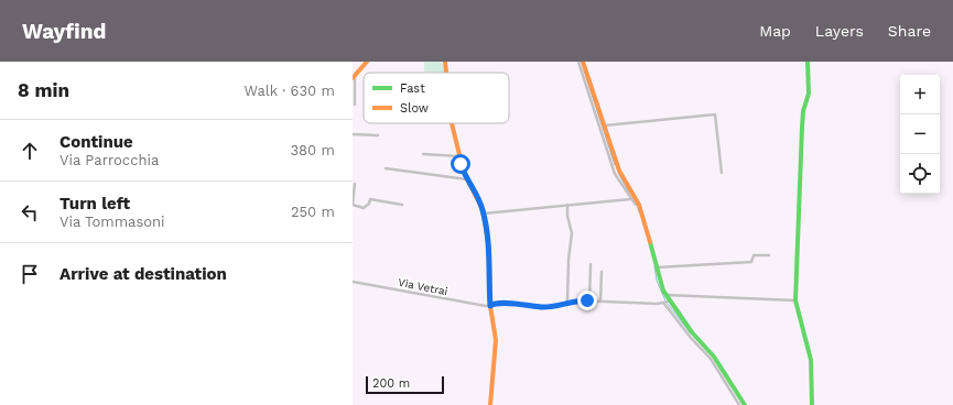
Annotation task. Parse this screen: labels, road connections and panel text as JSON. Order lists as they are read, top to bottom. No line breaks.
{"streets":{"street":["Via Vetrai"]},"legend":["Fast","Slow"],"scale_bar":"200 m","page":{"header":"Wayfind","nav":["Map","Layers","Share"],"heading":["8 min","Walk · 630 m"],"map_buttons":["+","−"],"list":[["Continue","Via Parrocchia","380 m"],["Turn left","Via Tommasoni","250 m"],"Arrive at destination"],"scale":"200 m"}}
